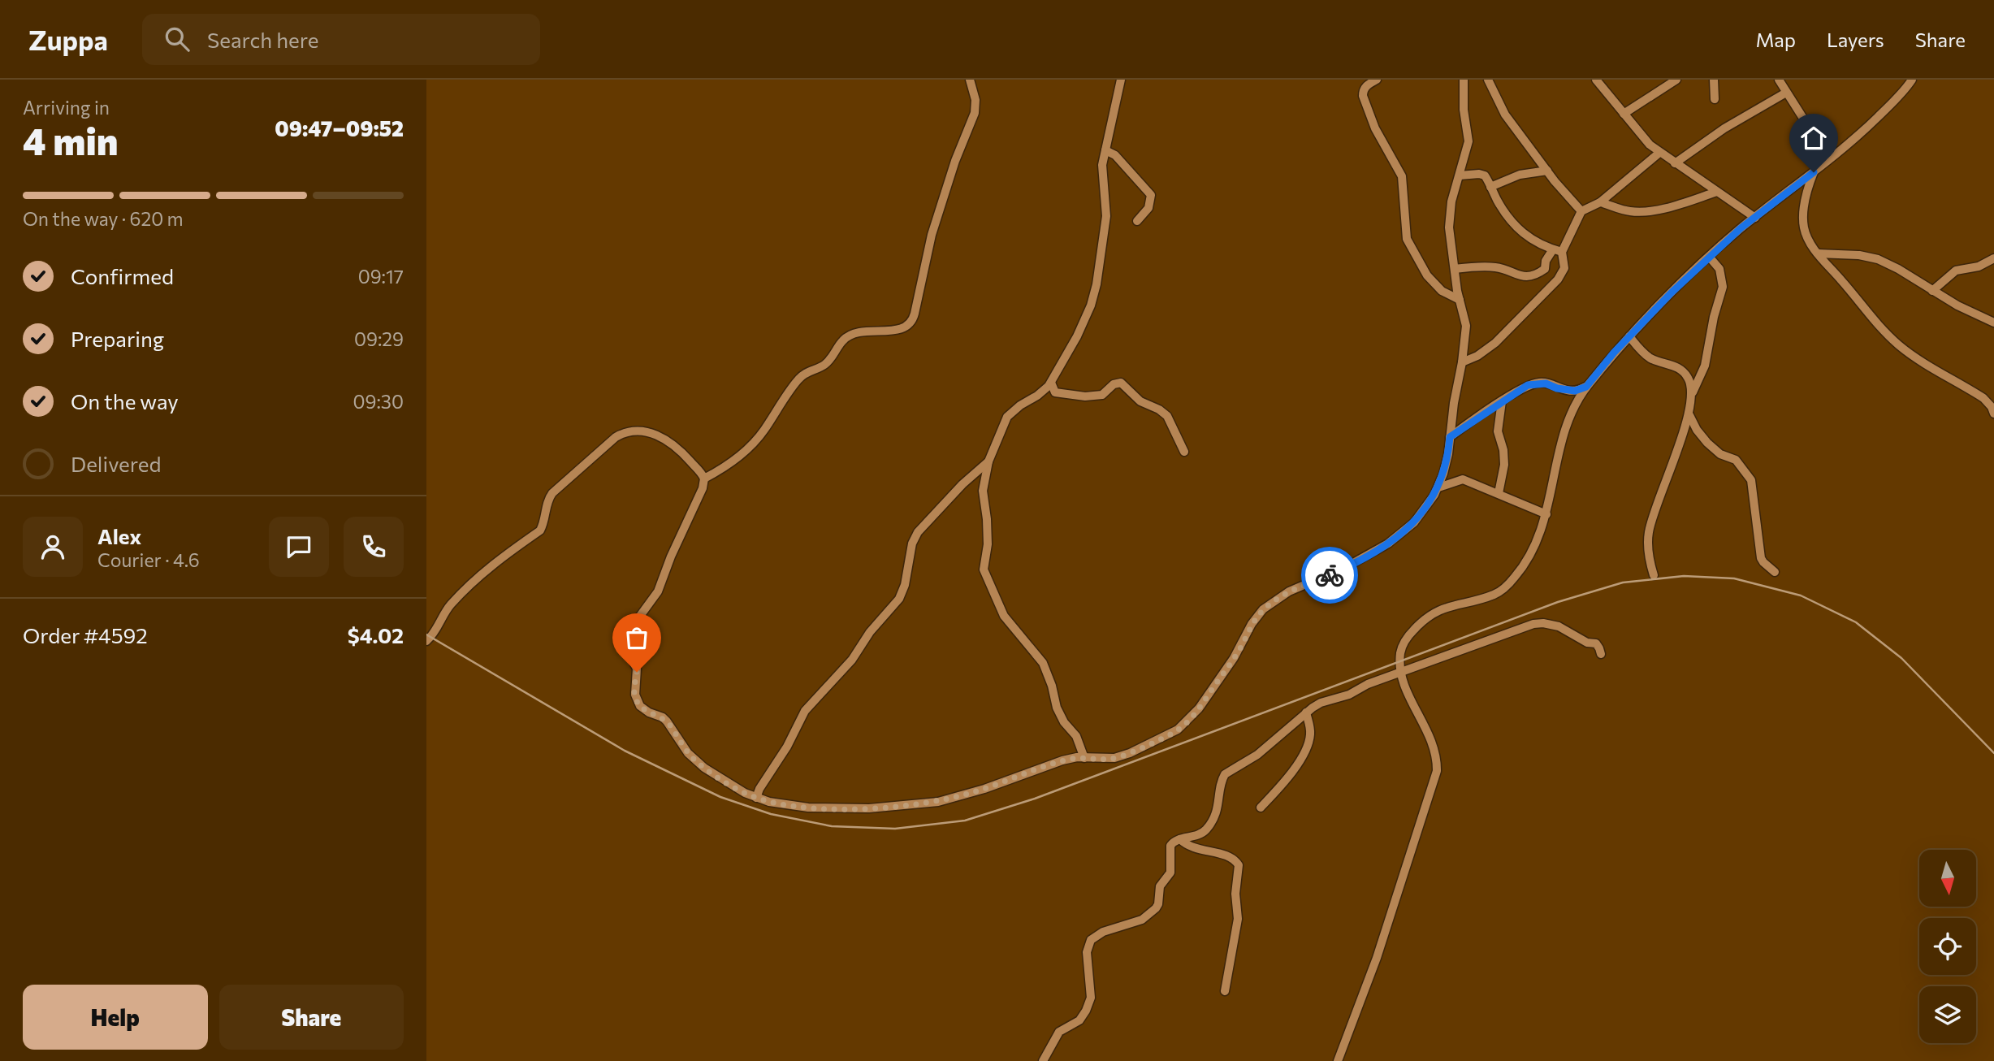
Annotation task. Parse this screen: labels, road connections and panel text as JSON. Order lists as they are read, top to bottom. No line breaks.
{"north":"bottom","page":{"header":"Zuppa","search":"Search here","nav":["Map","Layers","Share"],"heading":["4 min","Arriving in","09:47–09:52"],"panel":["Alex","Courier · 4.6","Order #4592","$4.02"],"bar":"On the way · 620 m","list":[["Confirmed","09:17"],["Preparing","09:29"],["On the way","09:30"],"Delivered"],"buttons":["Help","Share"]}}
